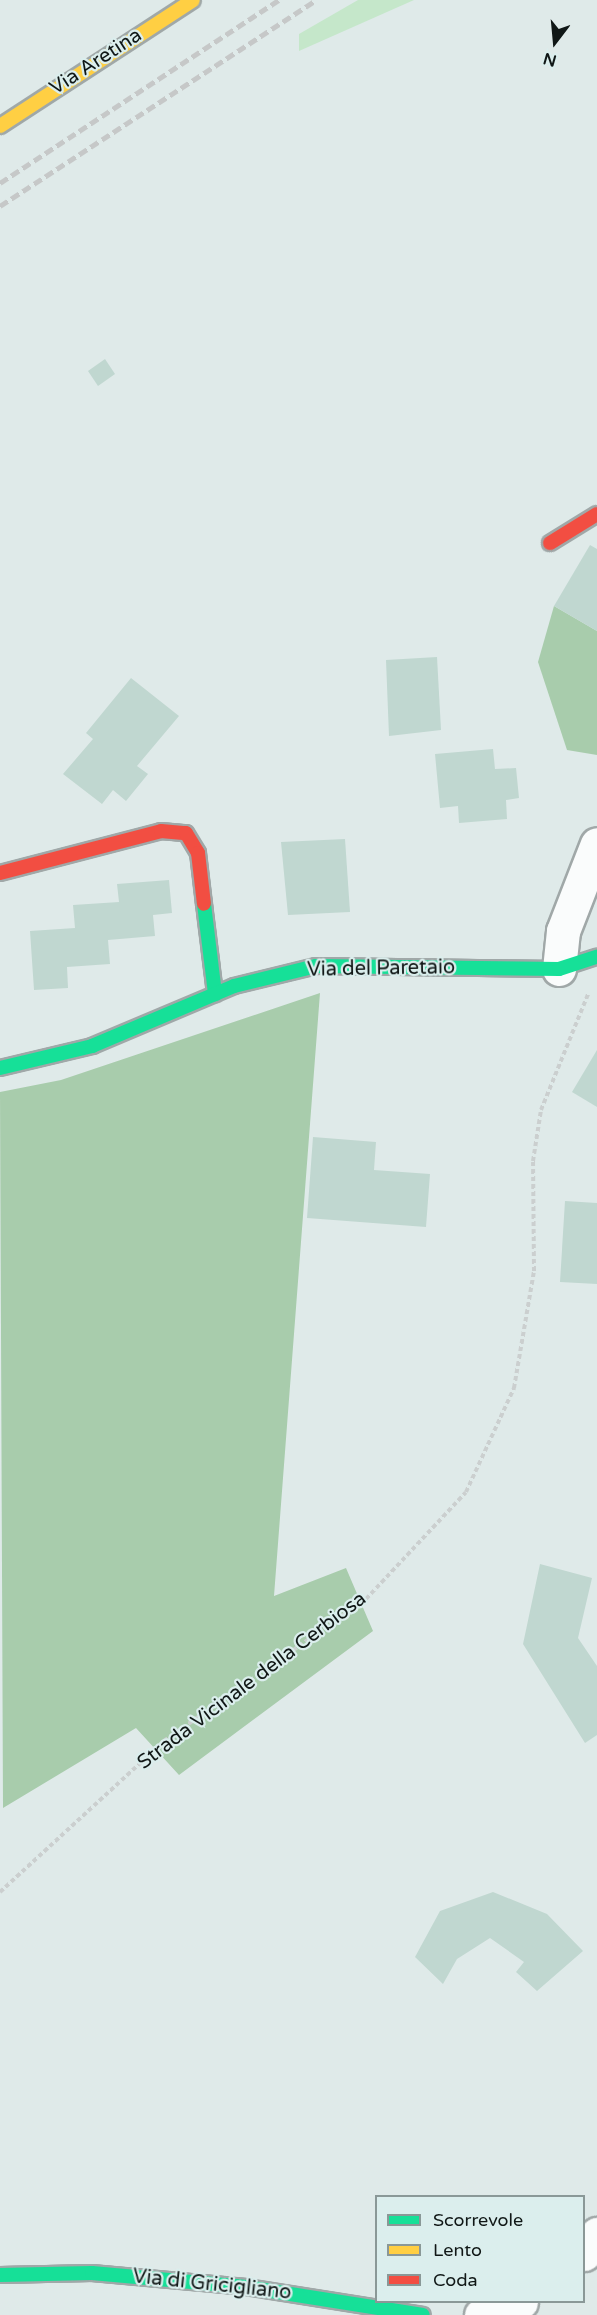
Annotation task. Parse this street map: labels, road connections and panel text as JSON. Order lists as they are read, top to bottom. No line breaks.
{"streets":{"street":["Via Aretina","Via del Paretaio","Via di Gricigliano"],"path":["Strada Vicinale della Cerbiosa"]},"legend":["Scorrevole","Lento","Coda"],"north":"bottom"}
